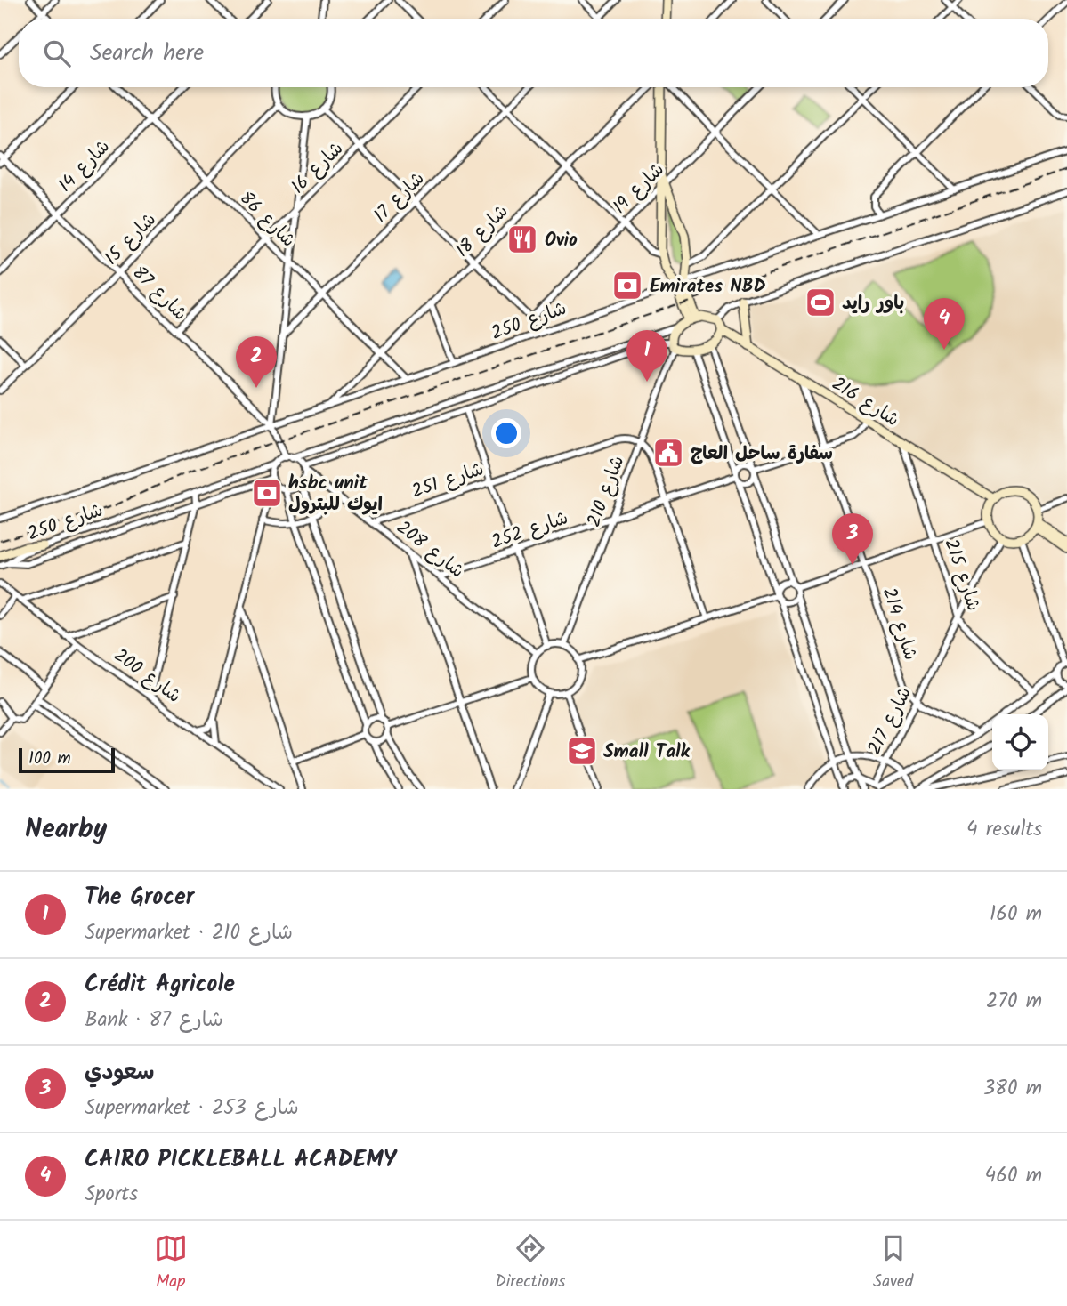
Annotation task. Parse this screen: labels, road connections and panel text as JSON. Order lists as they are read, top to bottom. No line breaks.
{"streets":{"main road":["شارع 216"],"street":["شارع 14","شارع 16","شارع 19","شارع 17","شارع 86","شارع 18","شارع 15","شارع 87","شارع 250","شارع 251","شارع 210","شارع 252","شارع 208","شارع 215","شارع 214","شارع 200","شارع 217"]},"crossings":[["شارع 14","شارع 86"],["شارع 14","شارع 87"],["شارع 16","شارع 86"],["شارع 16","شارع 87"],["شارع 17","شارع 86"],["شارع 86","شارع 18"],["شارع 86","شارع 15"],["شارع 86","شارع 250"],["شارع 18","شارع 250"],["شارع 15","شارع 87"],["شارع 87","شارع 250"],["شارع 250","شارع 208"],["شارع 216","شارع 215"],["شارع 216","شارع 214"],["شارع 216","شارع 217"],["شارع 251","شارع 210"],["شارع 251","شارع 208"],["شارع 210","شارع 252"],["شارع 210","شارع 208"],["شارع 252","شارع 208"],["شارع 215","شارع 217"],["شارع 214","شارع 217"]],"places":{"restaurant":["Ovio"],"bank":["Emirates NBD","hsbc unit ايوك للبترول"],"sports":["باور رايد"],"public building":["سفارة ساحل العاج"],"school or university":["Small Talk"]},"scale_bar":"100 m","page":{"search":"Search here","pins":["4","1","2","3"],"scale":"100 m","heading":["Nearby","4 results"],"list":[{"mark":"1","name":"The Grocer","note":"Supermarket · شارع 210","value":"160 m"},{"mark":"2","name":"Crédit Agricole","note":"Bank · شارع 87","value":"270 m"},{"mark":"3","name":"سعودي","note":"Supermarket · شارع 253","value":"380 m"},{"mark":"4","name":"CAIRO PICKLEBALL ACADEMY","note":"Sports","value":"460 m"}],"nav":["Map","Directions","Saved"]}}
